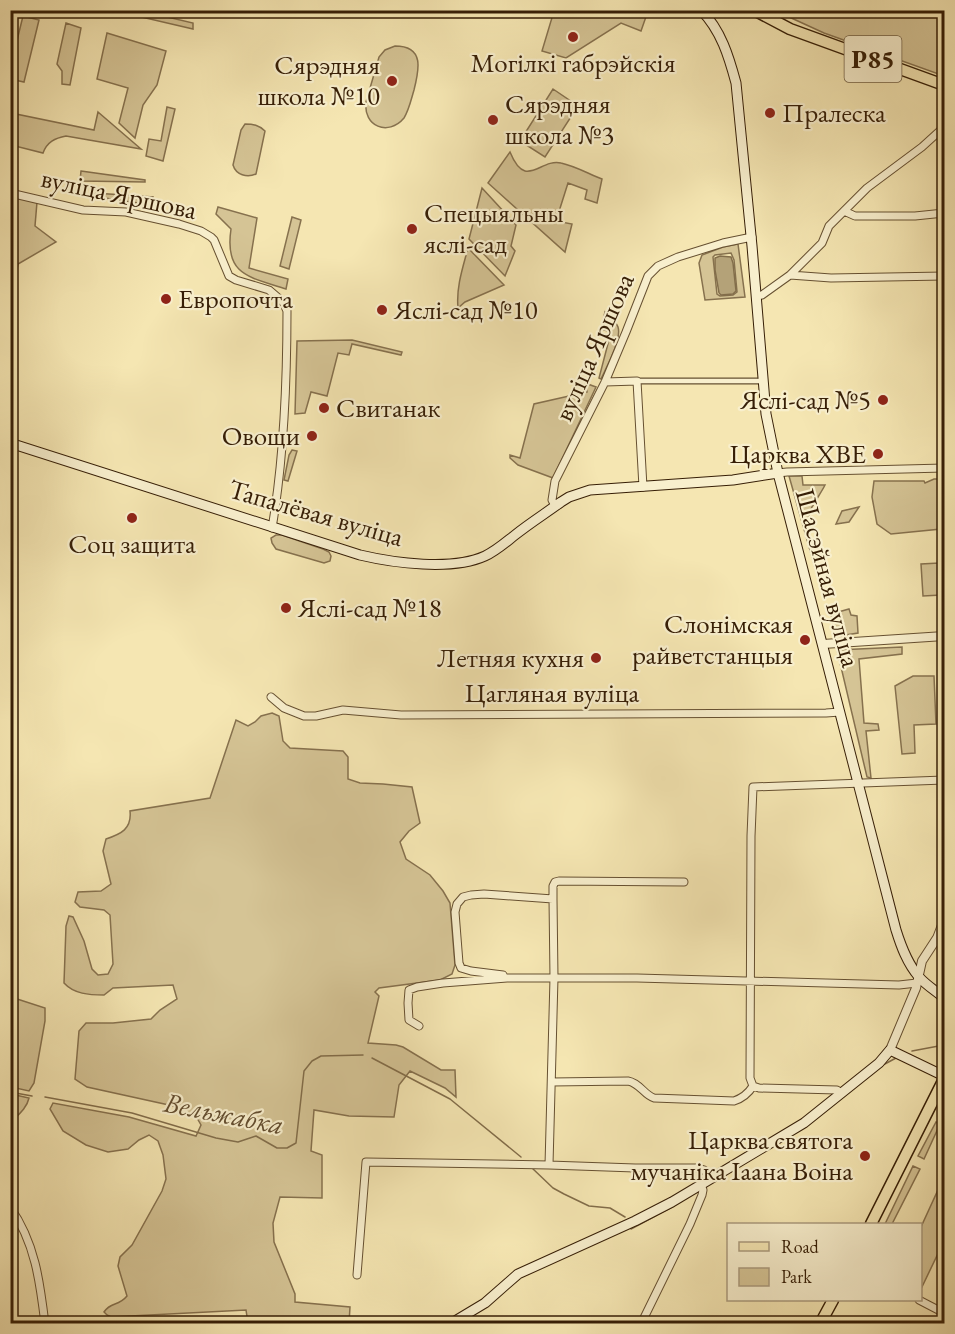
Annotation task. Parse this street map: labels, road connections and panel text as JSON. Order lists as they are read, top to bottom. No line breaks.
{"streets":{"main road":["Р85","Тапалёвая вуліца","Шасэйная вуліца"],"street":["вуліца Яршова","Цагляная вуліца"]},"crossings":[["вуліца Яршова","Тапалёвая вуліца"],["вуліца Яршова","Шасэйная вуліца"],["Тапалёвая вуліца","Шасэйная вуліца"],["Шасэйная вуліца","Цагляная вуліца"]],"water":["Вельжабка"],"places":["Могілкі габрэйскія","Сярэдняя школа №10","Пралеска","Сярэдняя школа №3","Спецыяльны яслі-сад","Европочта","Яслі-сад №10","Яслі-сад №5","Свитанак","Овощи","Царква ХВЕ","Соц защита","Яслі-сад №18","Слонімская райветстанцыя","Летняя кухня","Царква святога мучаніка Іаана Воіна"],"legend":["Road","Park"]}
